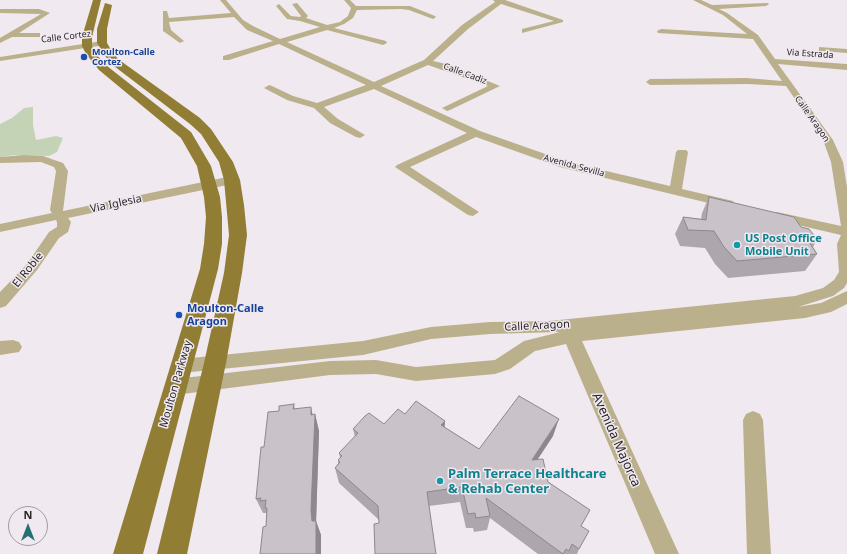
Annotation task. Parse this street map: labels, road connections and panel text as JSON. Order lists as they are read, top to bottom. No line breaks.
{"streets":{"main road":["Moulton Parkway"],"street":["Calle Cortez","Via Estrada","Calle Cadiz","Calle Aragon","Avenida Sevilla","Via Iglesia","El Roble","Avenida Majorca"]},"crossings":[["Calle Cortez","Moulton Parkway"],["Via Estrada","Calle Aragon"],["Calle Cadiz","Avenida Sevilla"],["Calle Aragon","Moulton Parkway"],["Calle Aragon","Avenida Majorca"],["Via Iglesia","El Roble"],["Via Iglesia","Moulton Parkway"]],"places":["Moulton-Calle Cortez","US Post Office Mobile Unit","Moulton-Calle Aragon","Palm Terrace Healthcare & Rehab Center"],"north":"top"}
